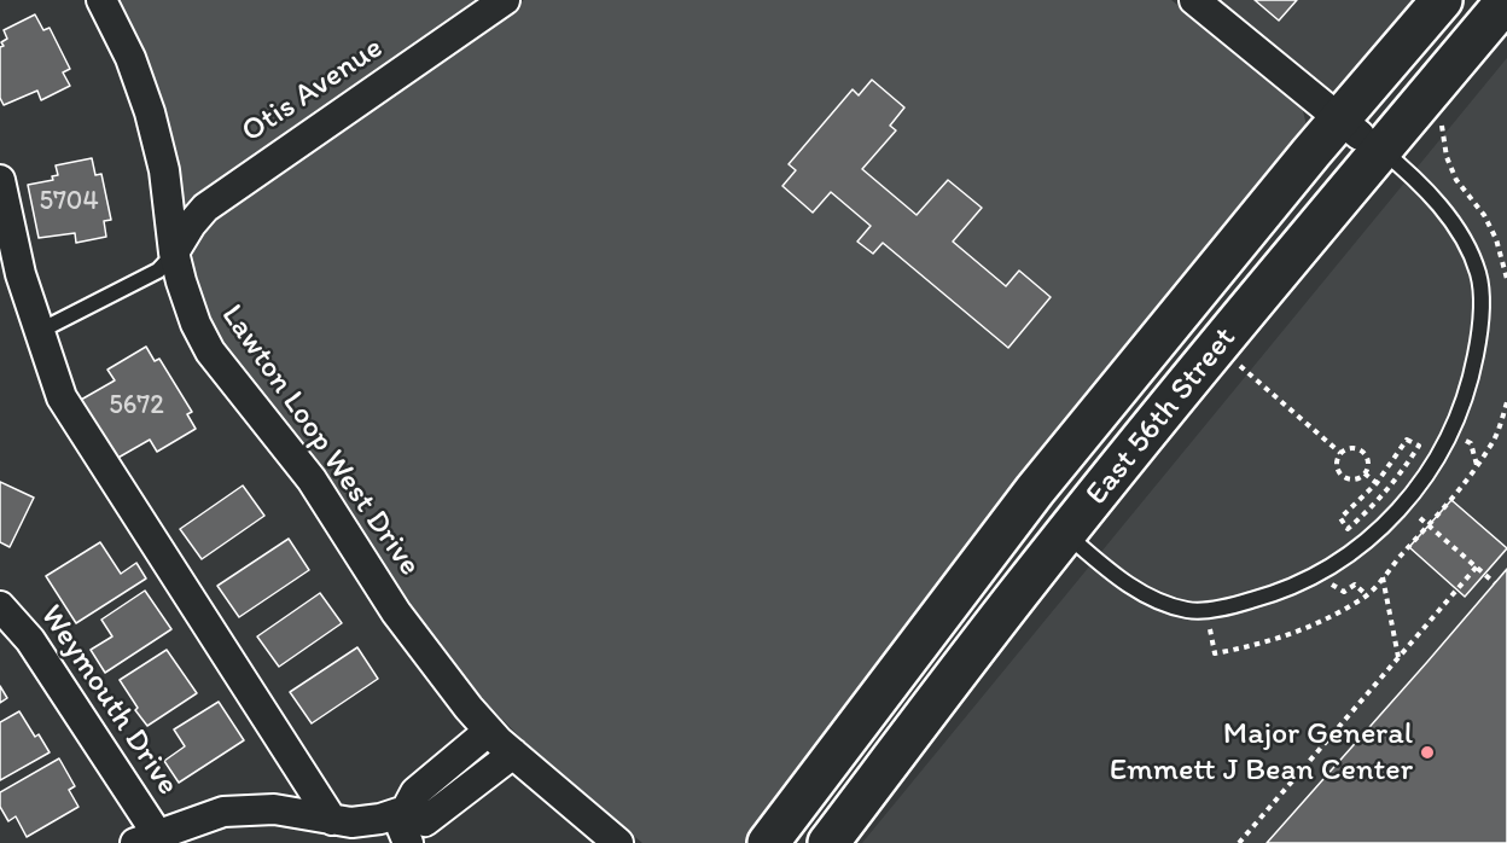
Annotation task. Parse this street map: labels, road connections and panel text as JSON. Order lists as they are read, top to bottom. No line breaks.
{"streets":{"main road":["East 56th Street"],"street":["Otis Avenue","Lawton Loop West Drive","Weymouth Drive"]},"crossings":[["Otis Avenue","Lawton Loop West Drive"]],"places":["Major General Emmett J Bean Center"],"house_numbers":["5704","5672"]}
